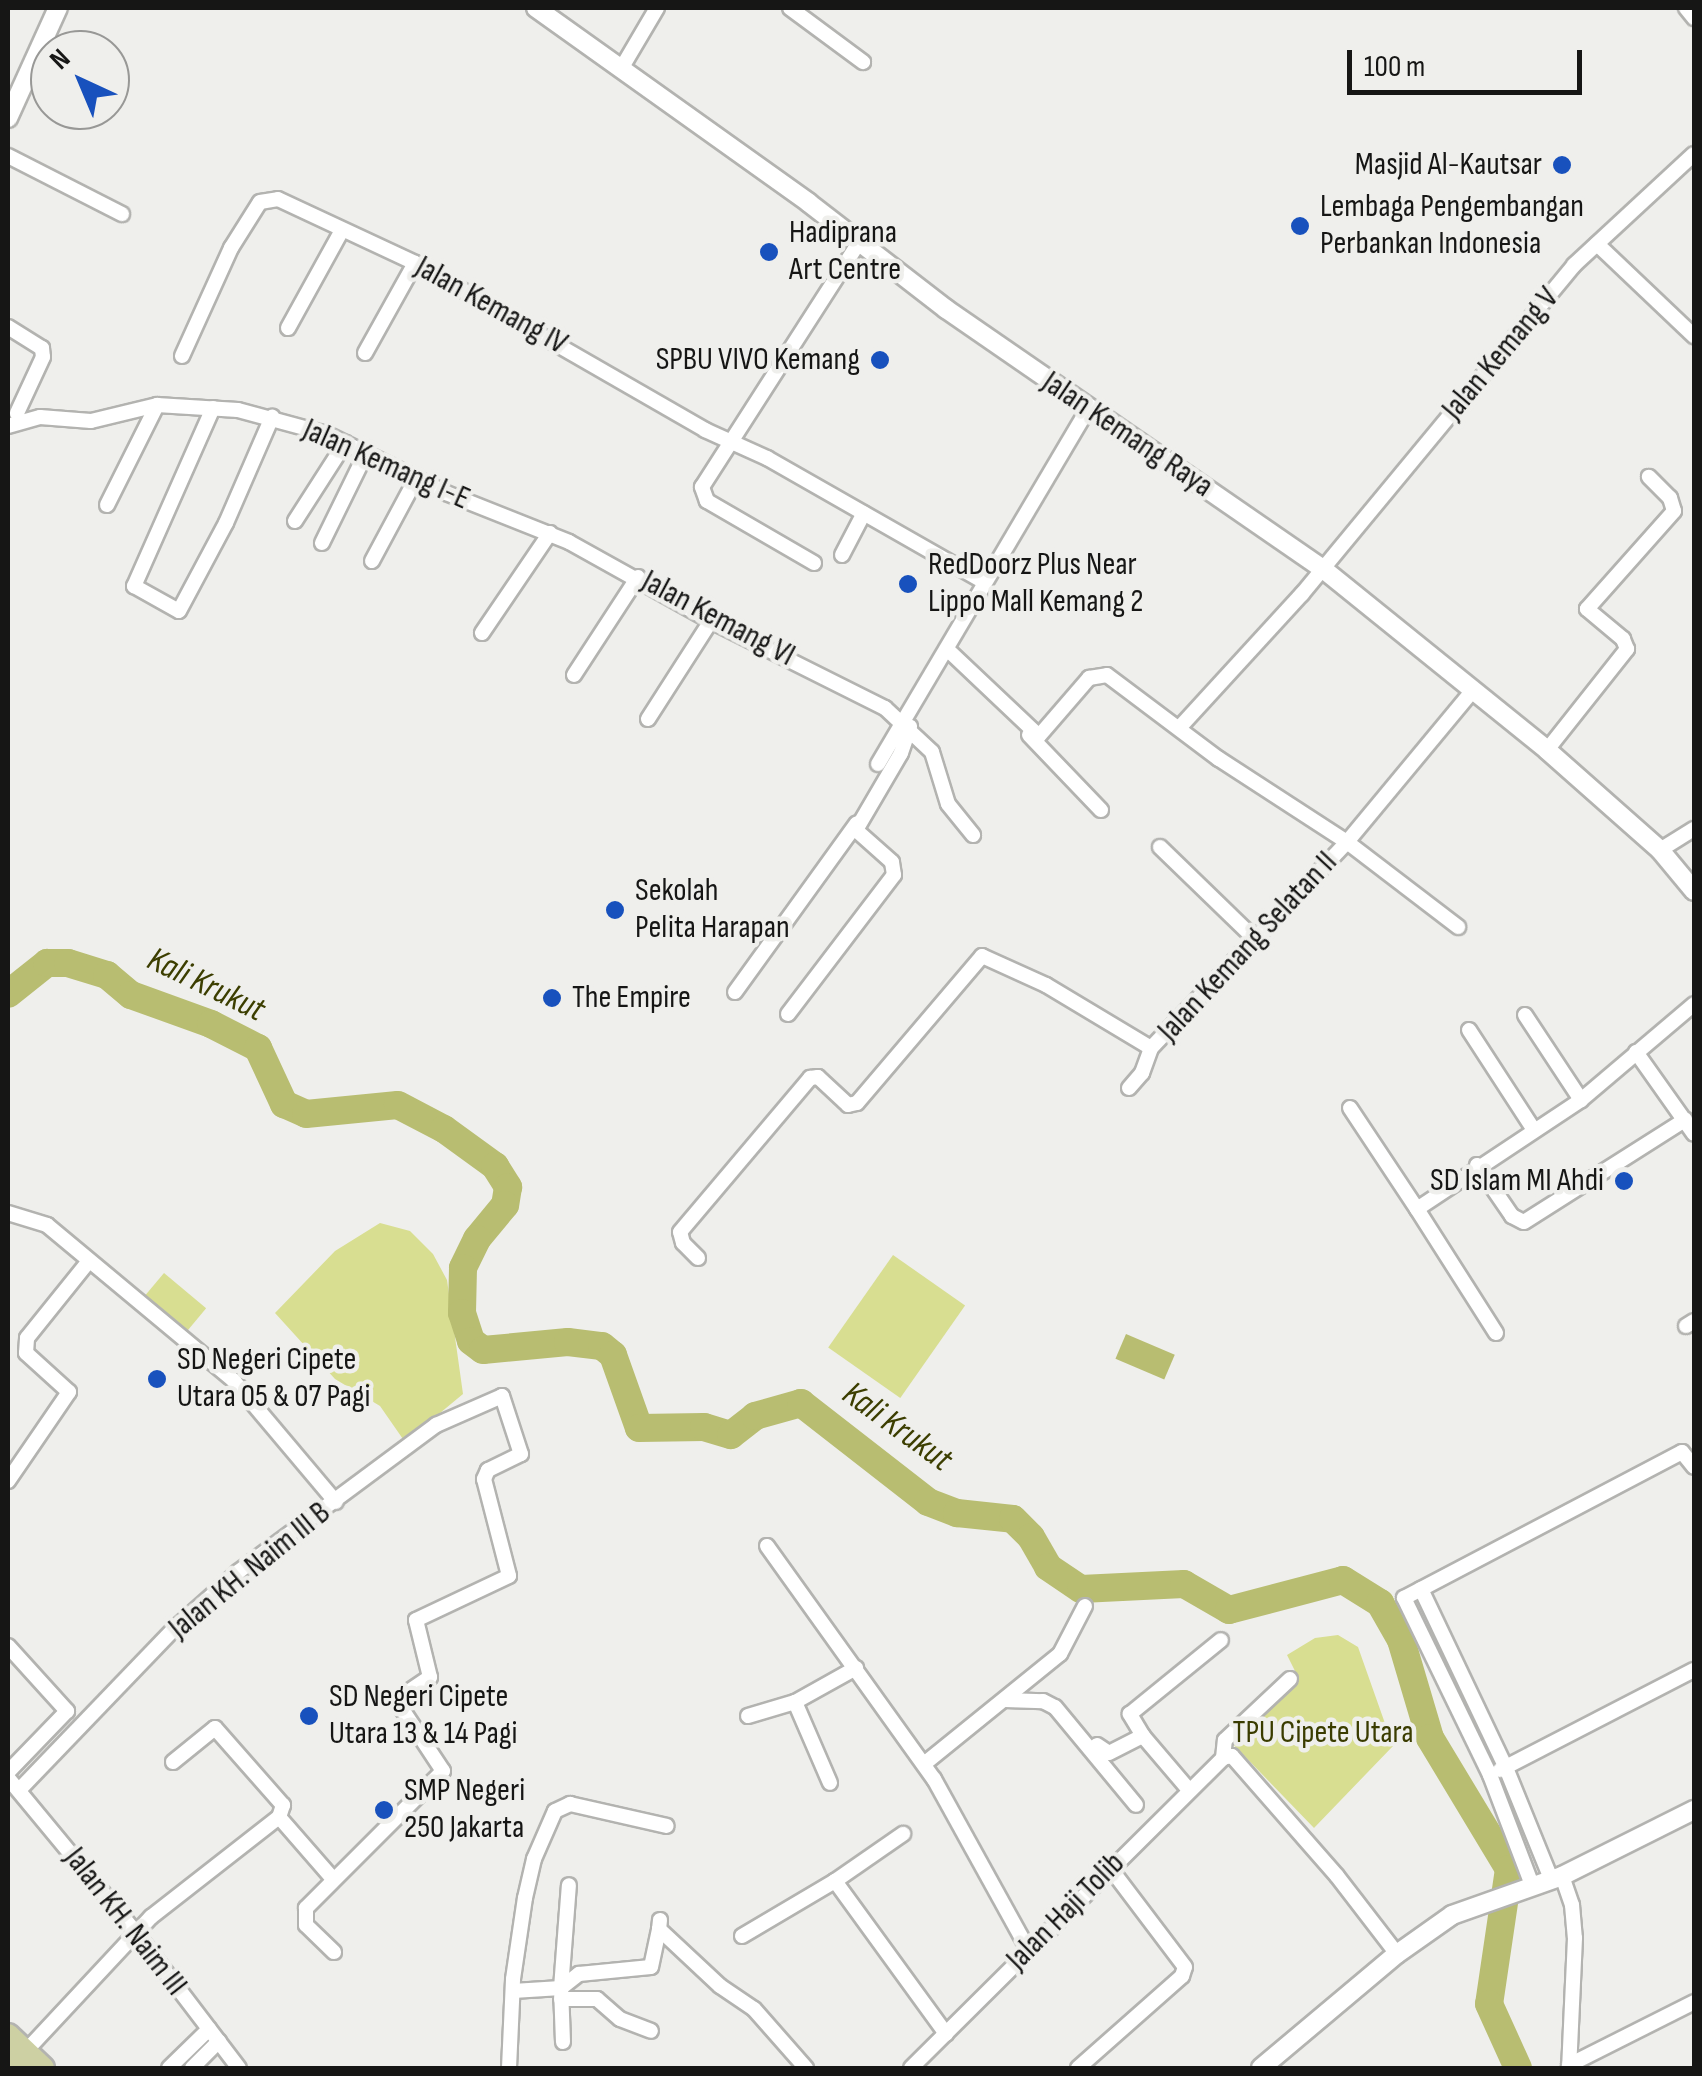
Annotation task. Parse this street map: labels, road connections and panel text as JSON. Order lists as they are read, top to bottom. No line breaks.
{"streets":{"street":["Jalan Kemang IV","Jalan Kemang V","Jalan Kemang Raya","Jalan Kemang I-E","Jalan Kemang VI","Jalan Kemang Selatan II","Jalan KH. Naim III B","Jalan Haji Tolib","Jalan KH. Naim III"]},"crossings":[["Jalan Kemang V","Jalan Kemang Raya"],["Jalan Kemang Raya","Jalan Kemang Selatan II"],["Jalan Kemang I-E","Jalan Kemang VI"],["Jalan KH. Naim III B","Jalan KH. Naim III"]],"water":["Kali Krukut"],"parks":["TPU Cipete Utara"],"places":["Masjid Al-Kautsar","Lembaga Pengembangan Perbankan Indonesia","Hadiprana Art Centre","SPBU VIVO Kemang","RedDoorz Plus Near Lippo Mall Kemang 2","Sekolah Pelita Harapan","The Empire","SD Islam MI Ahdi","SD Negeri Cipete Utara 05 & 07 Pagi","SD Negeri Cipete Utara 13 & 14 Pagi","SMP Negeri 250 Jakarta"],"scale_bar":"100 m","north":"top left"}
